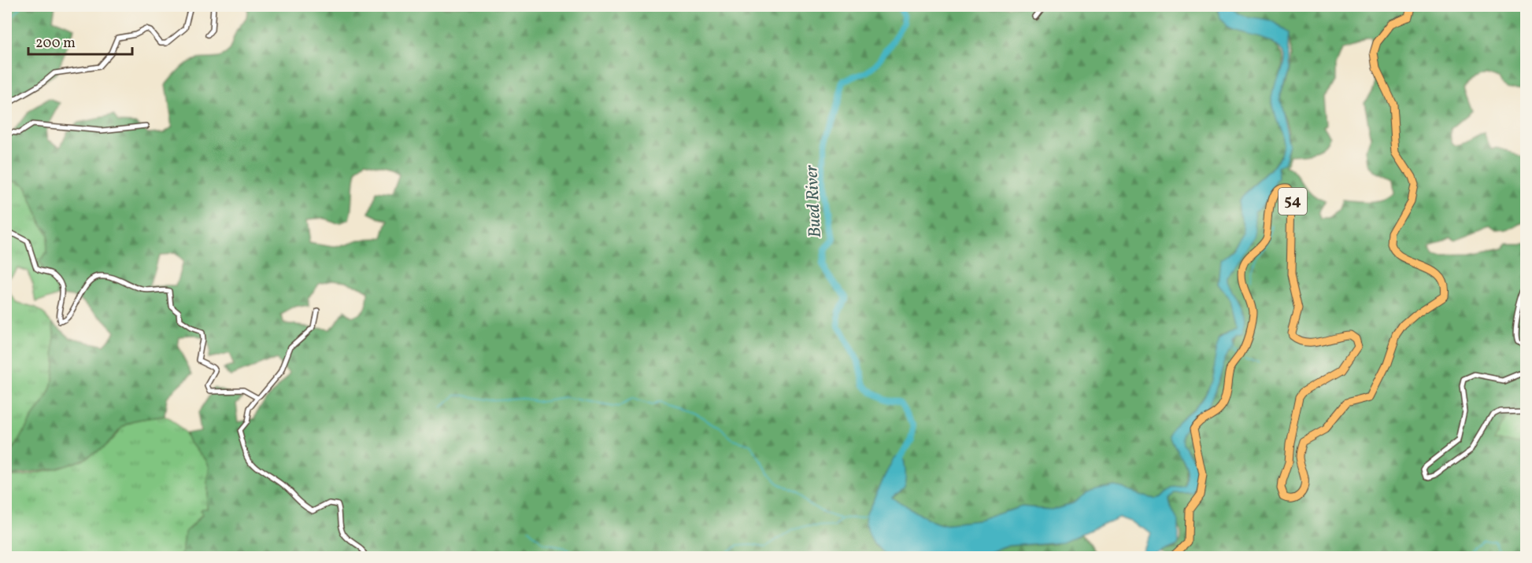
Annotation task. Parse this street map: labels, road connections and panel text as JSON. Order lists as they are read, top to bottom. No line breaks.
{"streets":{"highway":["54"]},"water":["Bued River"],"scale_bar":"200 m"}
